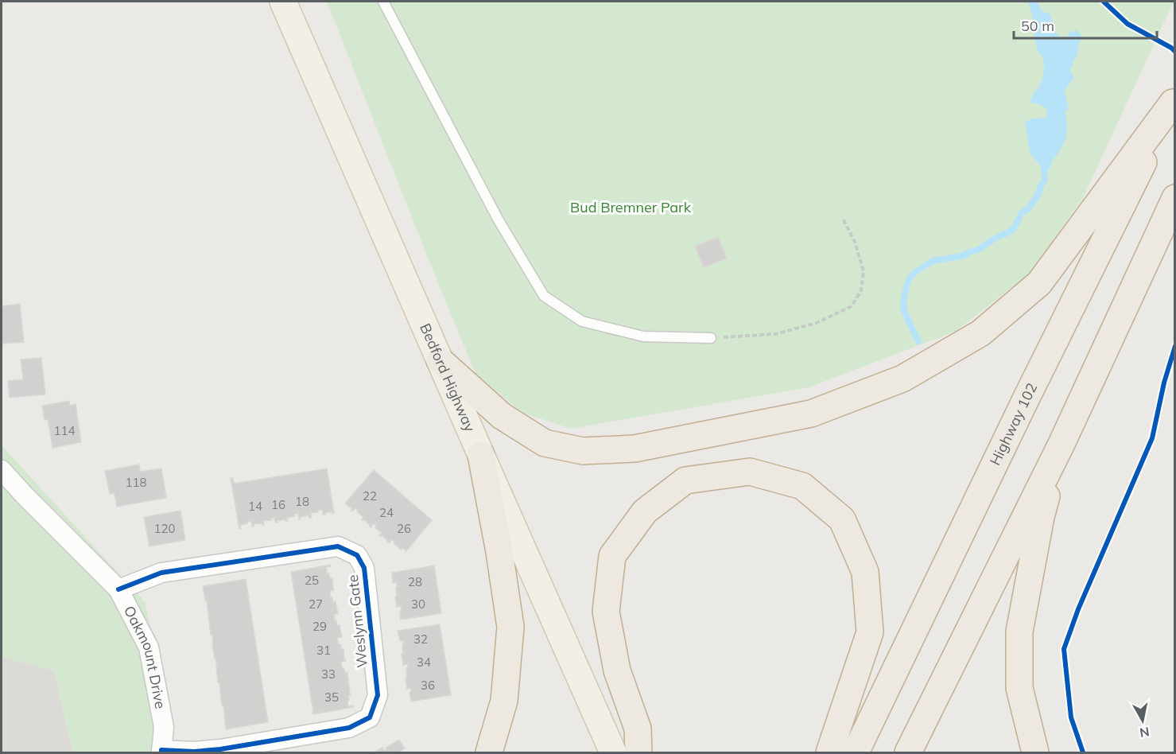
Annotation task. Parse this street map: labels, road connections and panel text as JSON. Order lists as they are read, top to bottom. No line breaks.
{"streets":{"highway":["Highway 102"],"main road":["Bedford Highway"],"street":["Weslynn Gate","Oakmount Drive"]},"crossings":[["Weslynn Gate","Oakmount Drive"]],"parks":["Bud Bremner Park"],"house_numbers":["114","118","22","18","16","14","24","120","26","25","28","27","30","29","32","31","34","33","36","35"],"scale_bar":"50 m","north":"bottom"}
